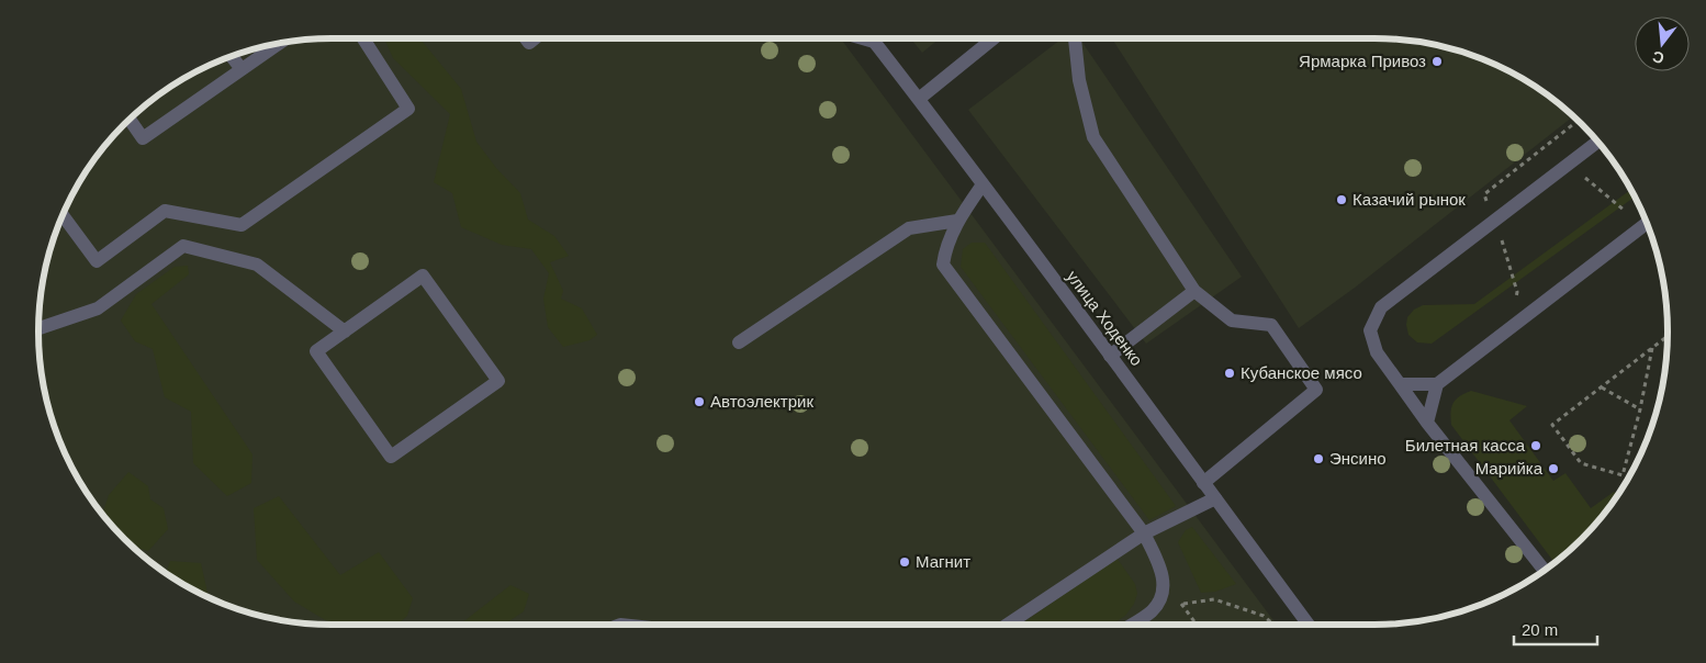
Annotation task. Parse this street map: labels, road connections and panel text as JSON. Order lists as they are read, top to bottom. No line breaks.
{"streets":{"street":["улица Ходенко"]},"places":["Ярмарка Привоз","Казачий рынок","Кубанское мясо","Автоэлектрик","Билетная касса","Энсино","Марийка","Магнит"],"scale_bar":"20 m","north":"bottom"}
